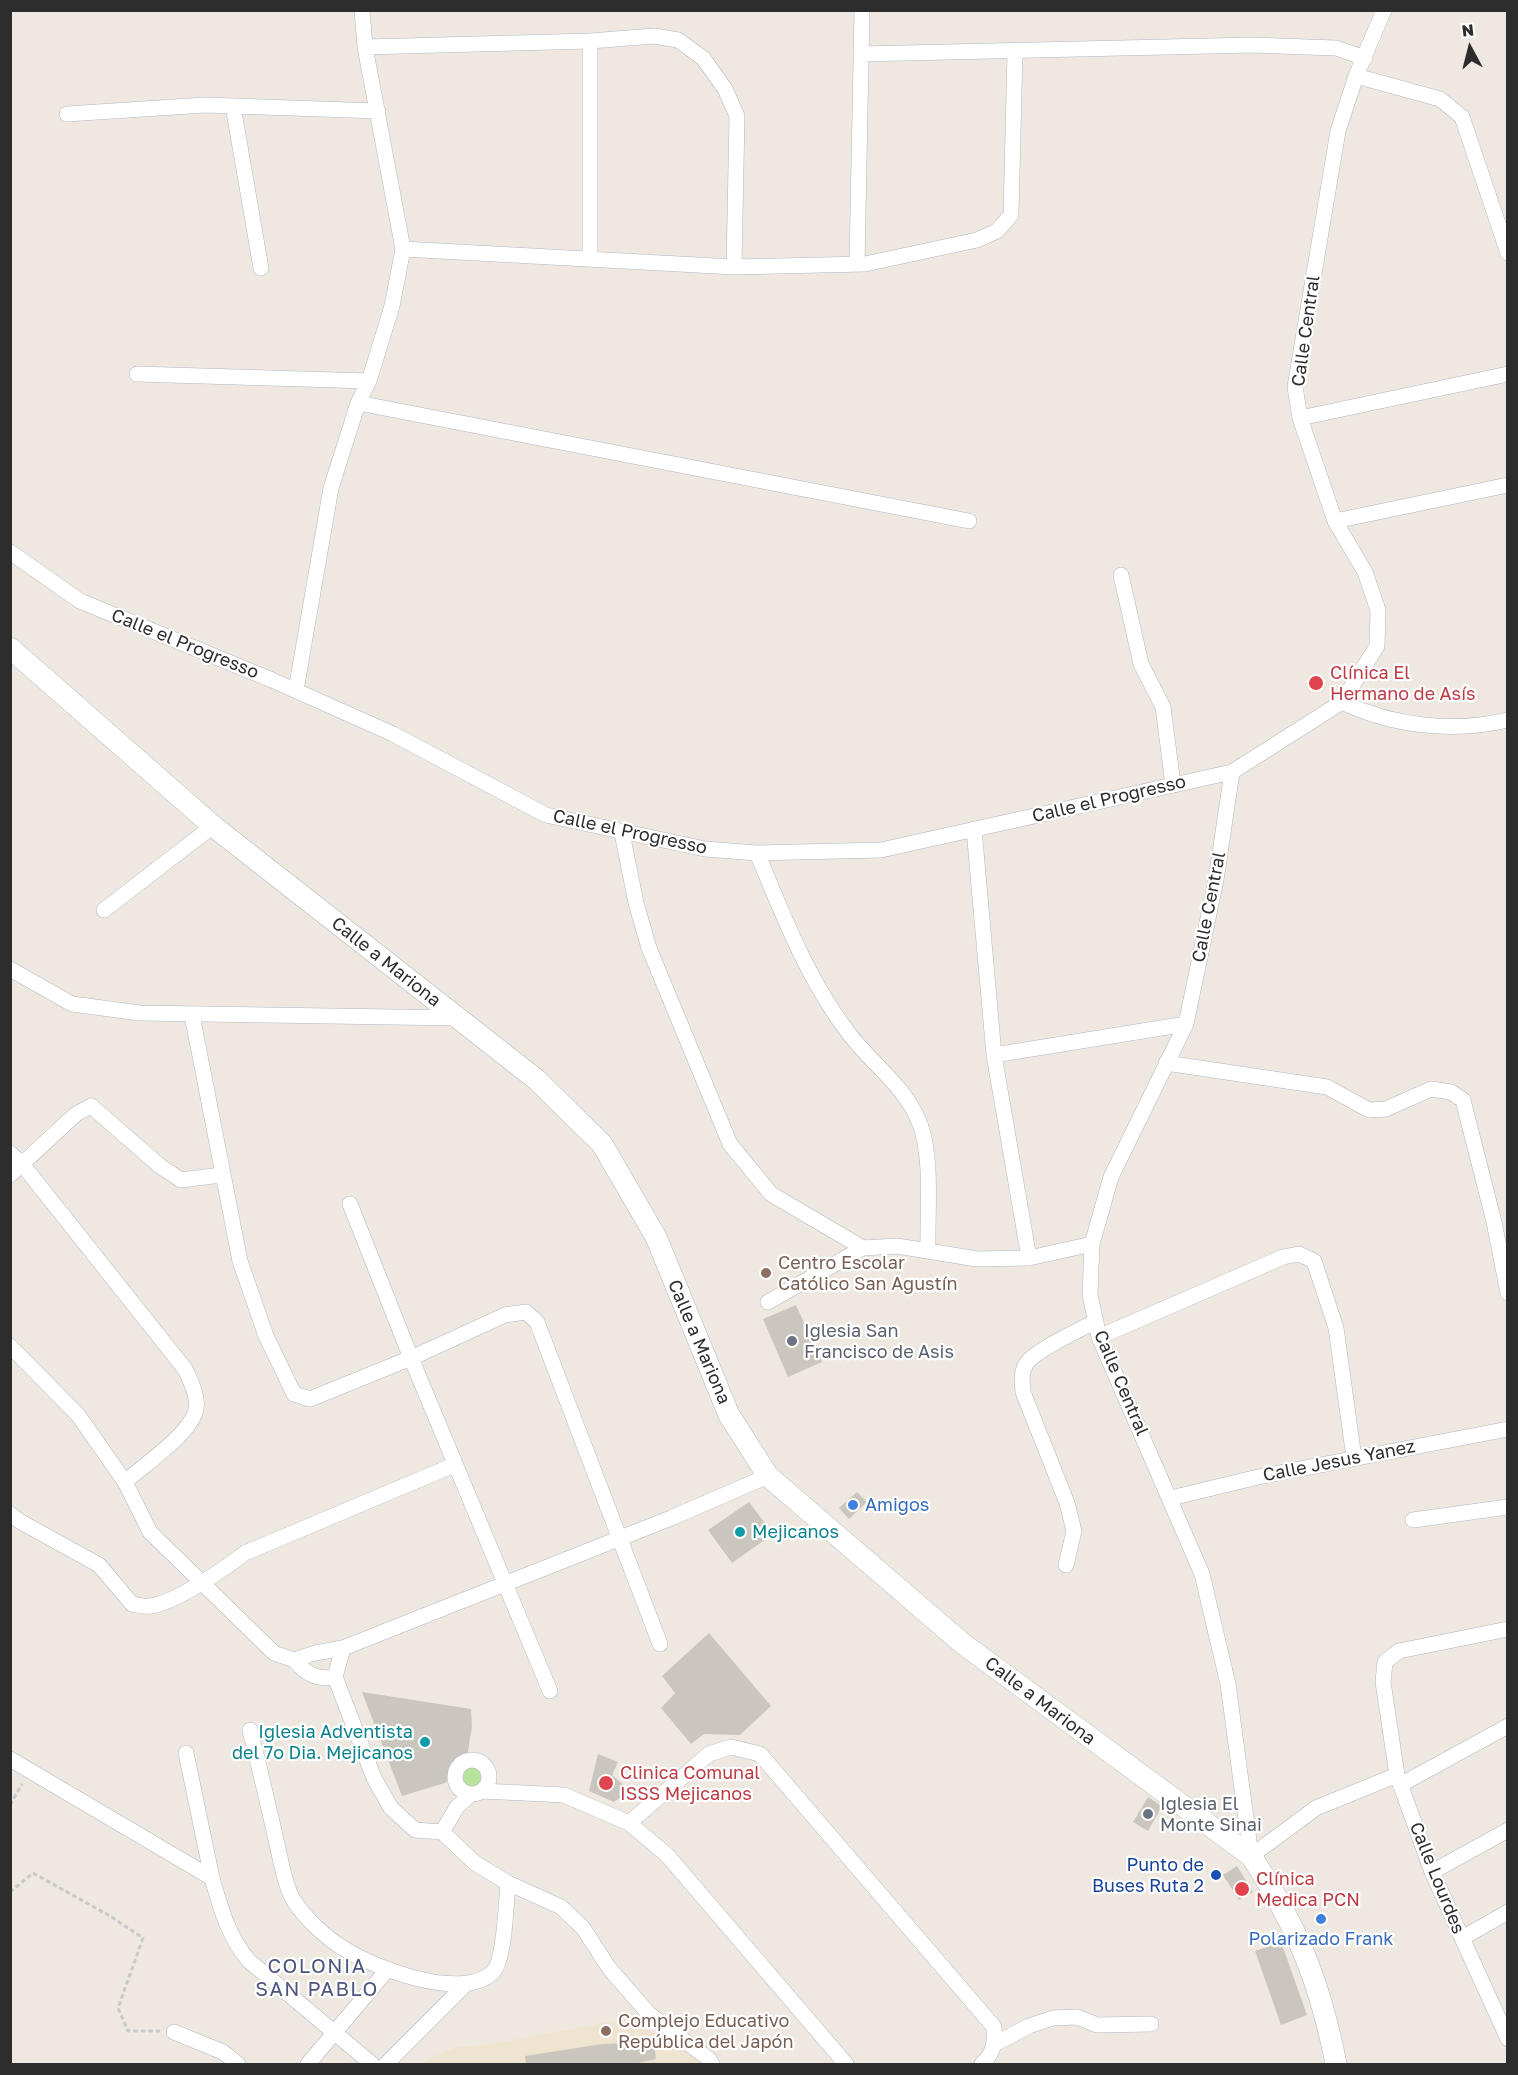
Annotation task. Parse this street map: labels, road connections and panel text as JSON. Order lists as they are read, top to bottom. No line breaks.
{"streets":{"main road":["Calle a Mariona"],"street":["Calle Central","Calle el Progresso","Calle Jesus Yanez","Calle Lourdes"]},"crossings":[["Calle Central","Calle el Progresso"],["Calle Central","Calle a Mariona"],["Calle Central","Calle Jesus Yanez"]],"districts":["COLONIA SAN PABLO"],"places":["Clínica El Hermano de Asís","Centro Escolar Católico San Agustín","Iglesia San Francisco de Asis","Amigos","Mejicanos","Iglesia Adventista del 7o Dia. Mejicanos","Clinica Comunal ISSS Mejicanos","Iglesia El Monte Sinai","Punto de Buses Ruta 2","Clínica Medica PCN","Polarizado Frank","Complejo Educativo República del Japón"],"north":"top"}
